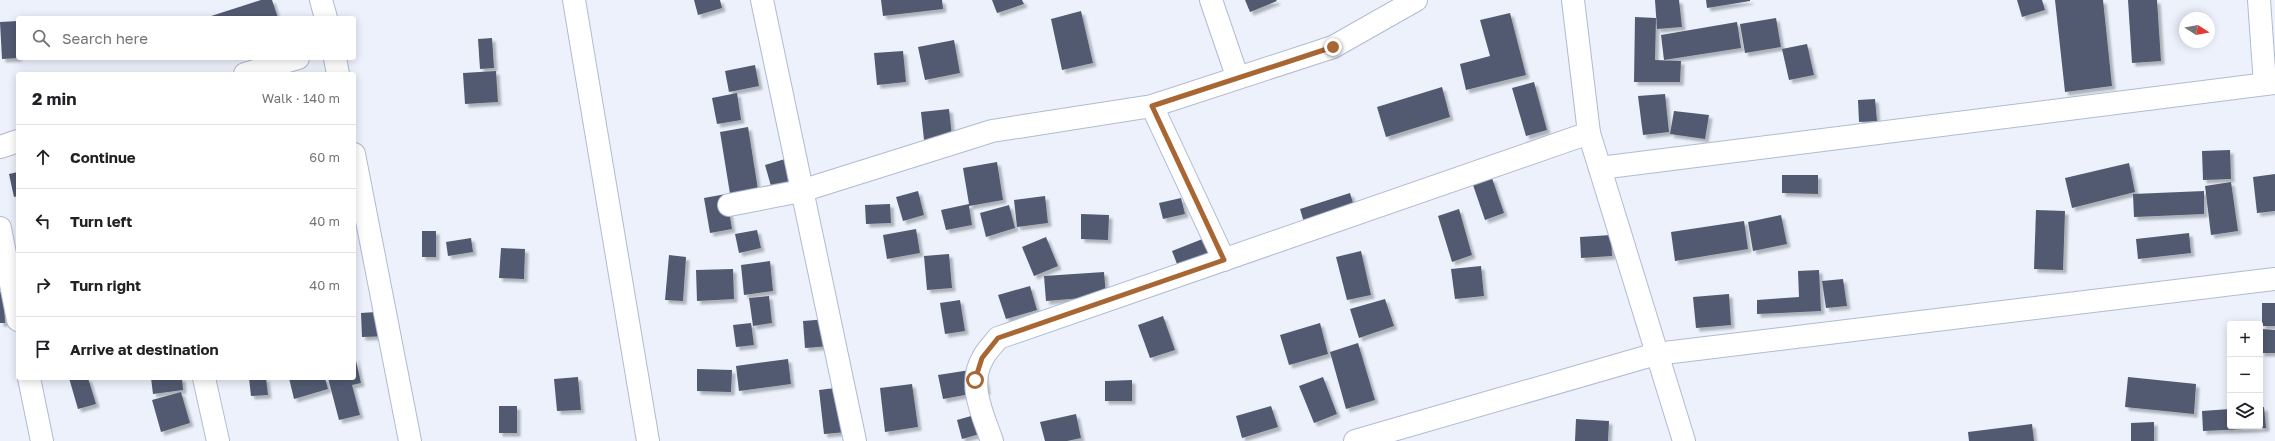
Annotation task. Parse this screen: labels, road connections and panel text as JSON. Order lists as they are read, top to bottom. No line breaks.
{"north":"right","page":{"search":"Search here","heading":["2 min","Walk · 140 m"],"list":[["Continue","60 m"],["Turn left","40 m"],["Turn right","40 m"],"Arrive at destination"],"map_buttons":["+","−"]}}
